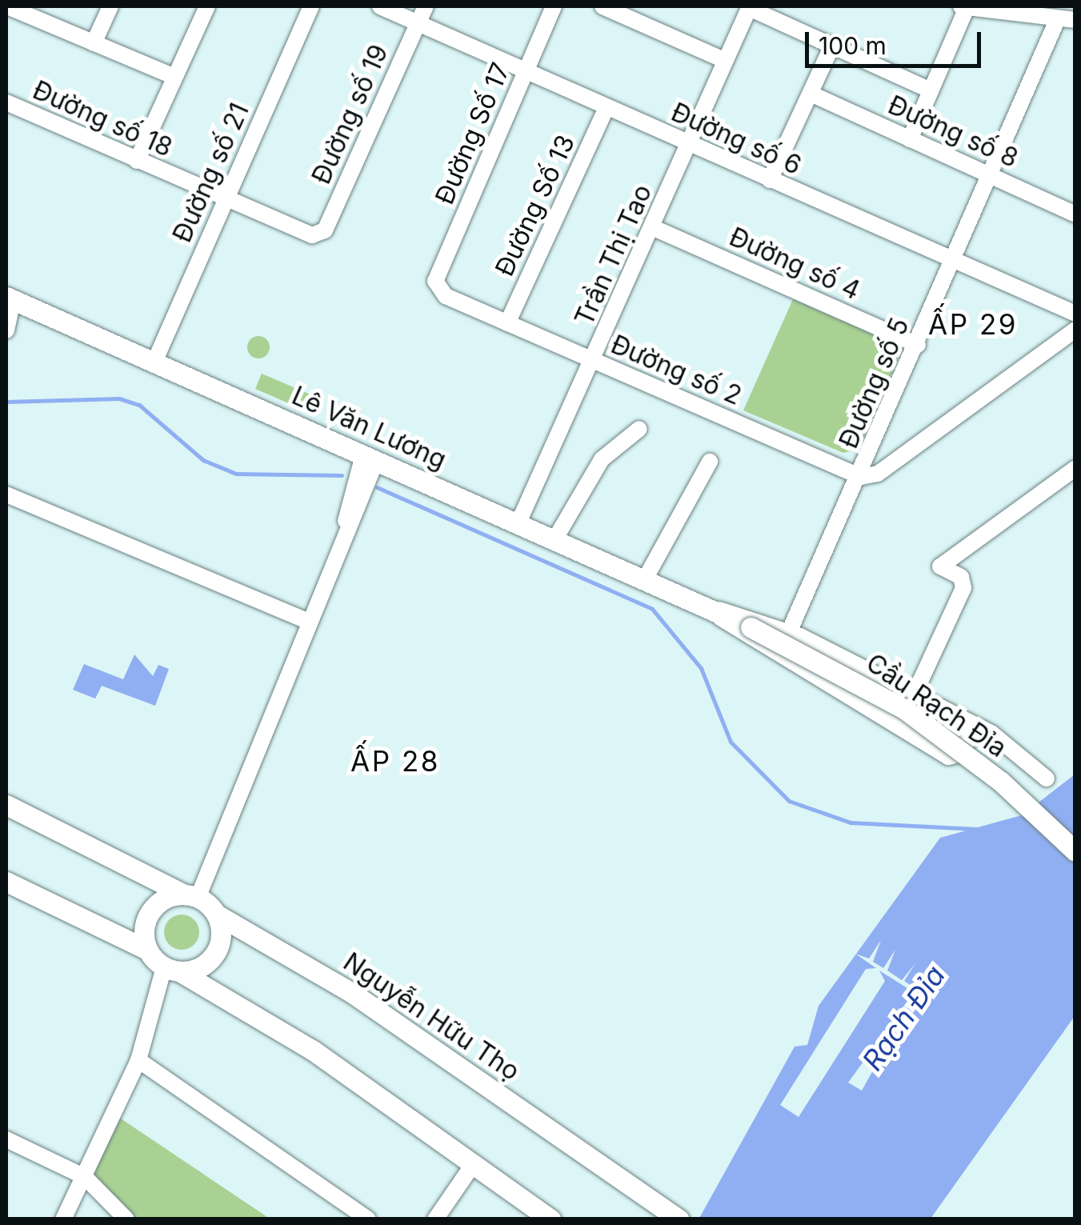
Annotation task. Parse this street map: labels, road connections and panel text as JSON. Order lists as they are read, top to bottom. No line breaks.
{"streets":{"main road":["Lê Văn Lương","Cầu Rạch Đỉa","Nguyễn Hữu Thọ"],"street":["Đường số 19","Đường số 18","Đường số 8","Đường Số 17","Đường số 6","Đường số 21","Đường Số 13","Trần Thị Tao","Đường số 4","Đường số 2","Đường số 5"]},"crossings":[["Đường số 19","Đường số 18"],["Đường số 19","Đường số 6"],["Đường số 18","Đường số 21"],["Đường số 8","Đường số 5"],["Đường Số 17","Đường số 6"],["Đường Số 17","Đường số 2"],["Đường số 6","Đường Số 13"],["Đường số 6","Trần Thị Tao"],["Đường số 6","Đường số 5"],["Đường số 21","Lê Văn Lương"],["Đường Số 13","Đường số 2"],["Trần Thị Tao","Đường số 4"],["Trần Thị Tao","Đường số 2"],["Trần Thị Tao","Lê Văn Lương"],["Đường số 4","Đường số 5"],["Đường số 2","Đường số 5"],["Đường số 5","Lê Văn Lương"],["Lê Văn Lương","Cầu Rạch Đỉa"]],"districts":["ẤP 29","ẤP 28"],"water":["Rạch Đỉa"],"scale_bar":"100 m"}
